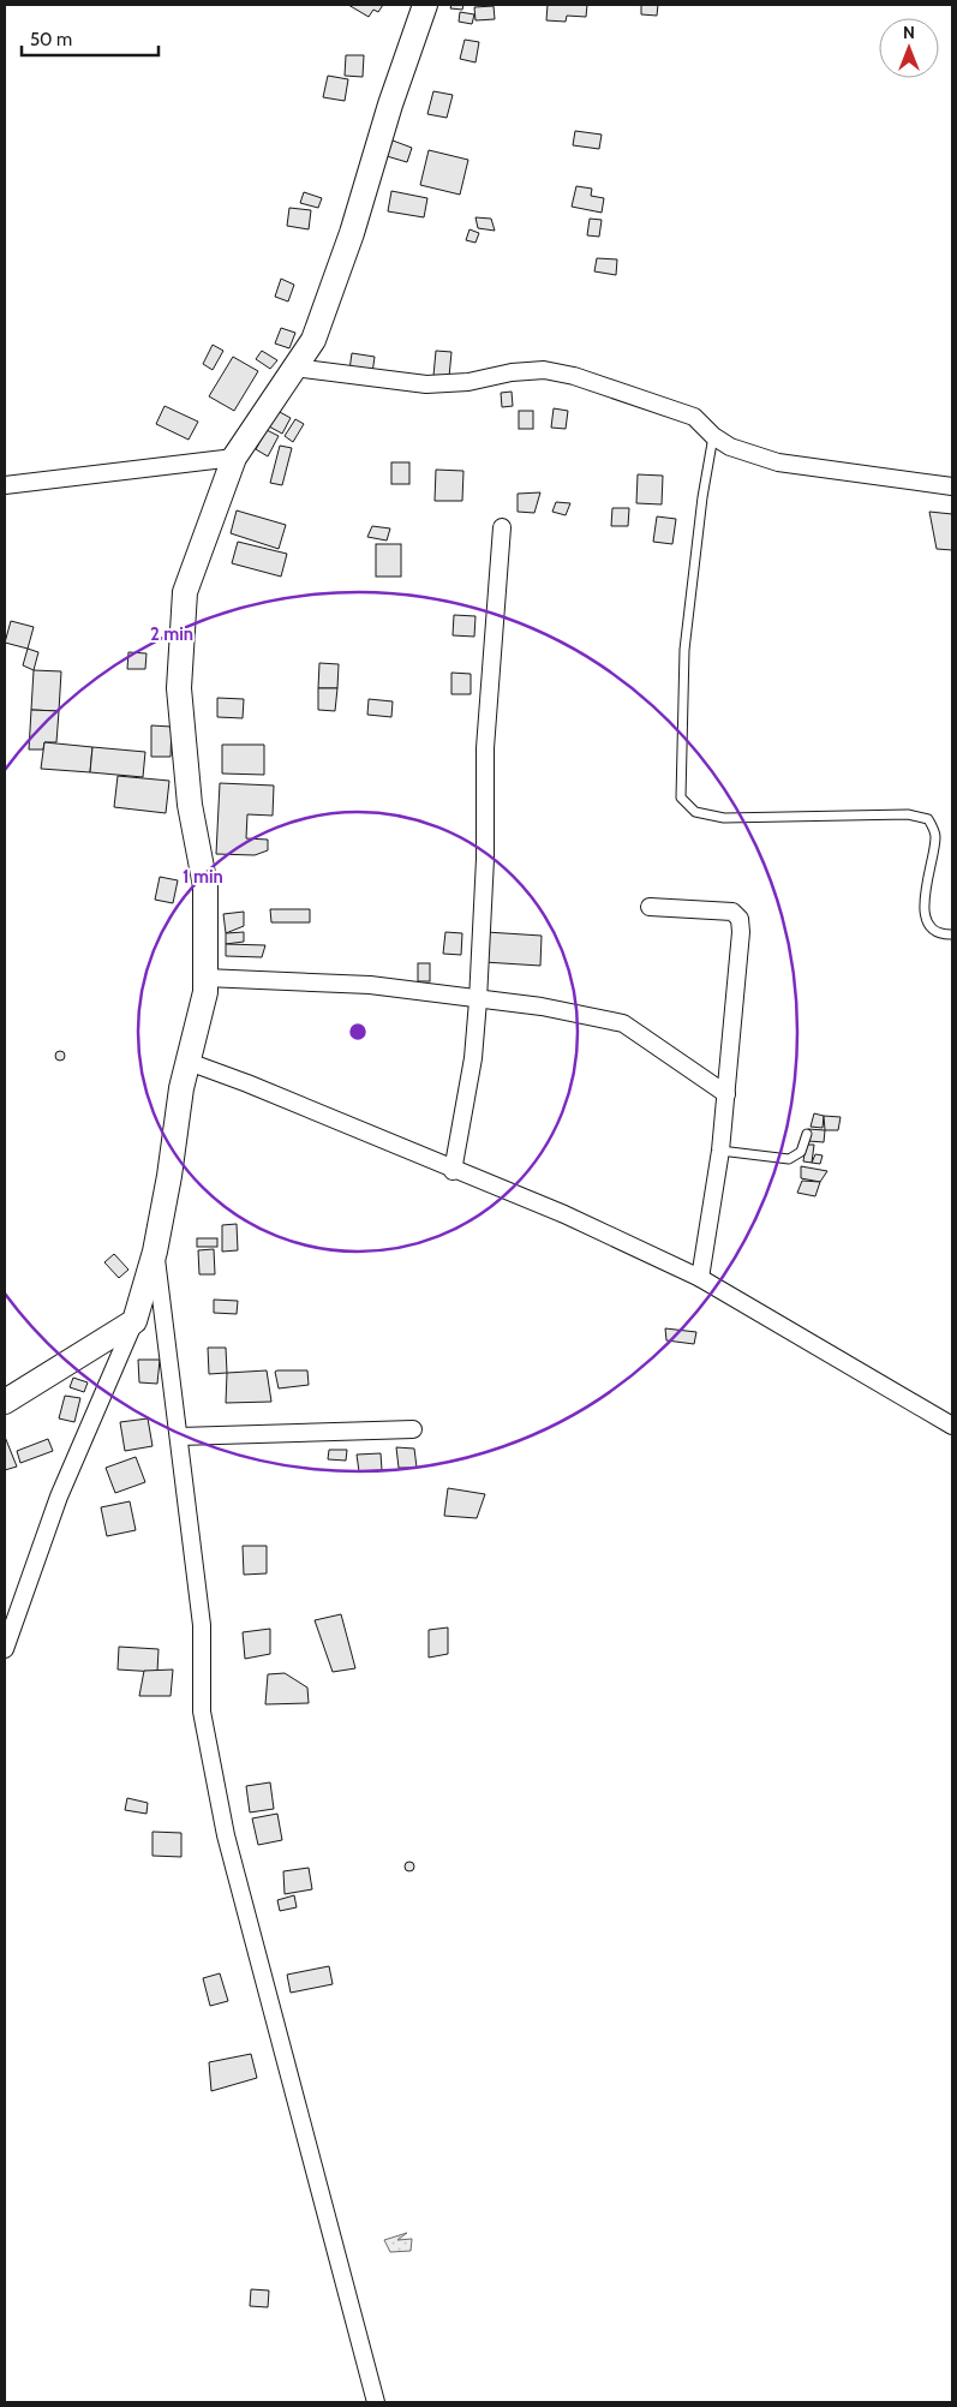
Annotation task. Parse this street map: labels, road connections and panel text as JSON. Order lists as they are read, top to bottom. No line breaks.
{"scale_bar":"50 m","north":"top","rings":["2 min","1 min"]}
